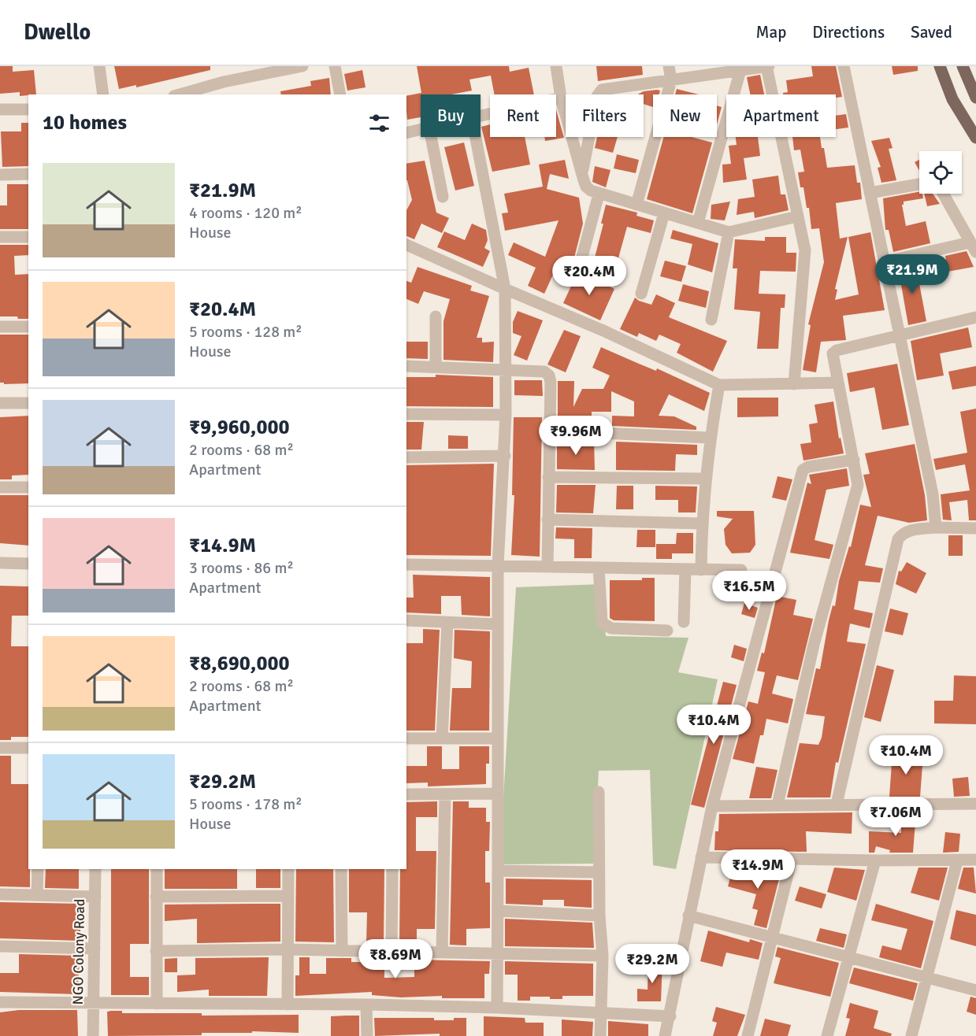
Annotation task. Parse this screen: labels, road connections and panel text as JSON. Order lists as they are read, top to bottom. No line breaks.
{"streets":{"street":["NGO Colony Road"]},"page":{"header":"Dwello","nav":["Map","Directions","Saved"],"chip":["Buy","Rent","Filters","New","Apartment"],"heading":"10 homes","list":[{"name":"₹21.9M","note":"4 rooms · 120 m² · House"},{"name":"₹20.4M","note":"5 rooms · 128 m² · House"},{"name":"₹9,960,000","note":"2 rooms · 68 m² · Apartment"},{"name":"₹14.9M","note":"3 rooms · 86 m² · Apartment"},{"name":"₹8,690,000","note":"2 rooms · 68 m² · Apartment"},{"name":"₹29.2M","note":"5 rooms · 178 m² · House"}],"price":["₹21.9M","₹20.4M","₹9.96M","₹16.5M","₹10.4M","₹10.4M","₹7.06M","₹14.9M","₹8.69M","₹29.2M"]}}
